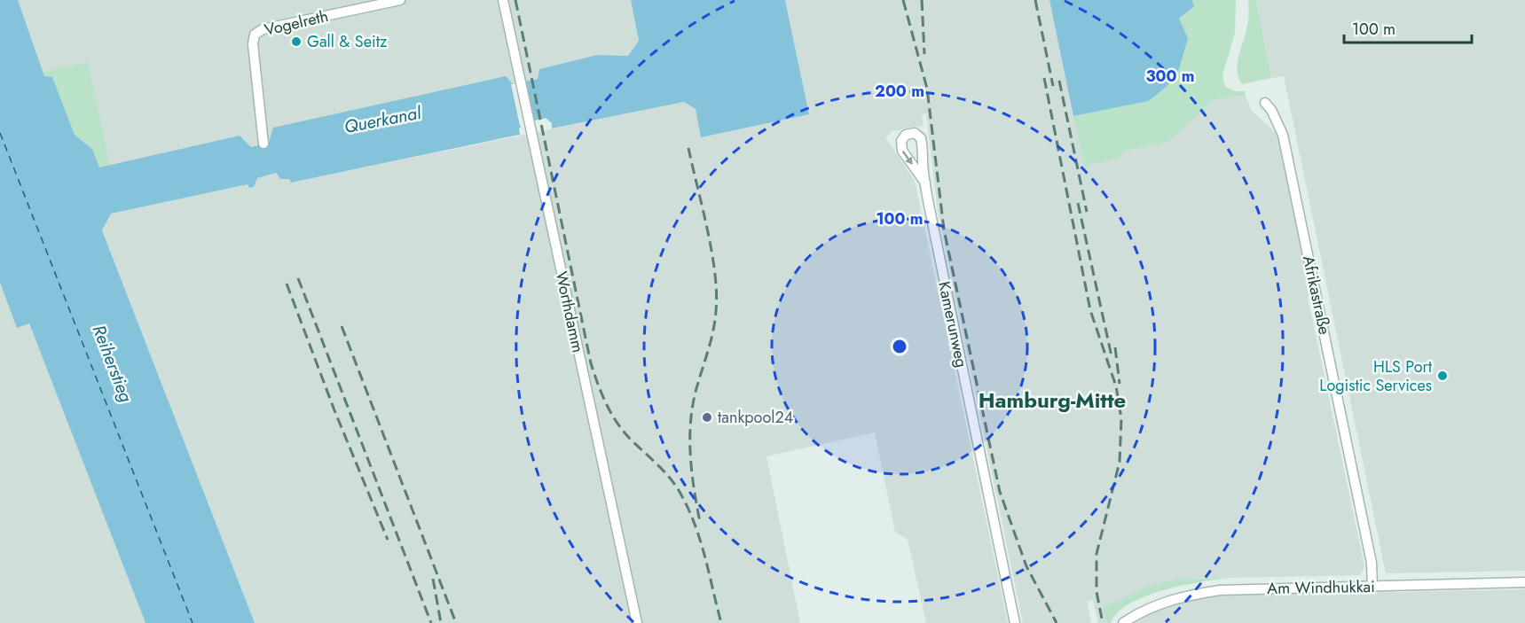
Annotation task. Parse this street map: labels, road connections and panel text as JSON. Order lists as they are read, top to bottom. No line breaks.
{"streets":{"street":["Vogelreth","Afrikastraße","Worthdamm","Kamerunweg","Am Windhukkai"]},"crossings":[["Afrikastraße","Am Windhukkai"]],"districts":["Hamburg-Mitte"],"water":["Querkanal","Reiherstieg"],"places":["Gall & Seitz","HLS Port Logistic Services","tankpool24"],"scale_bar":"100 m","rings":["300 m","200 m","100 m"]}
